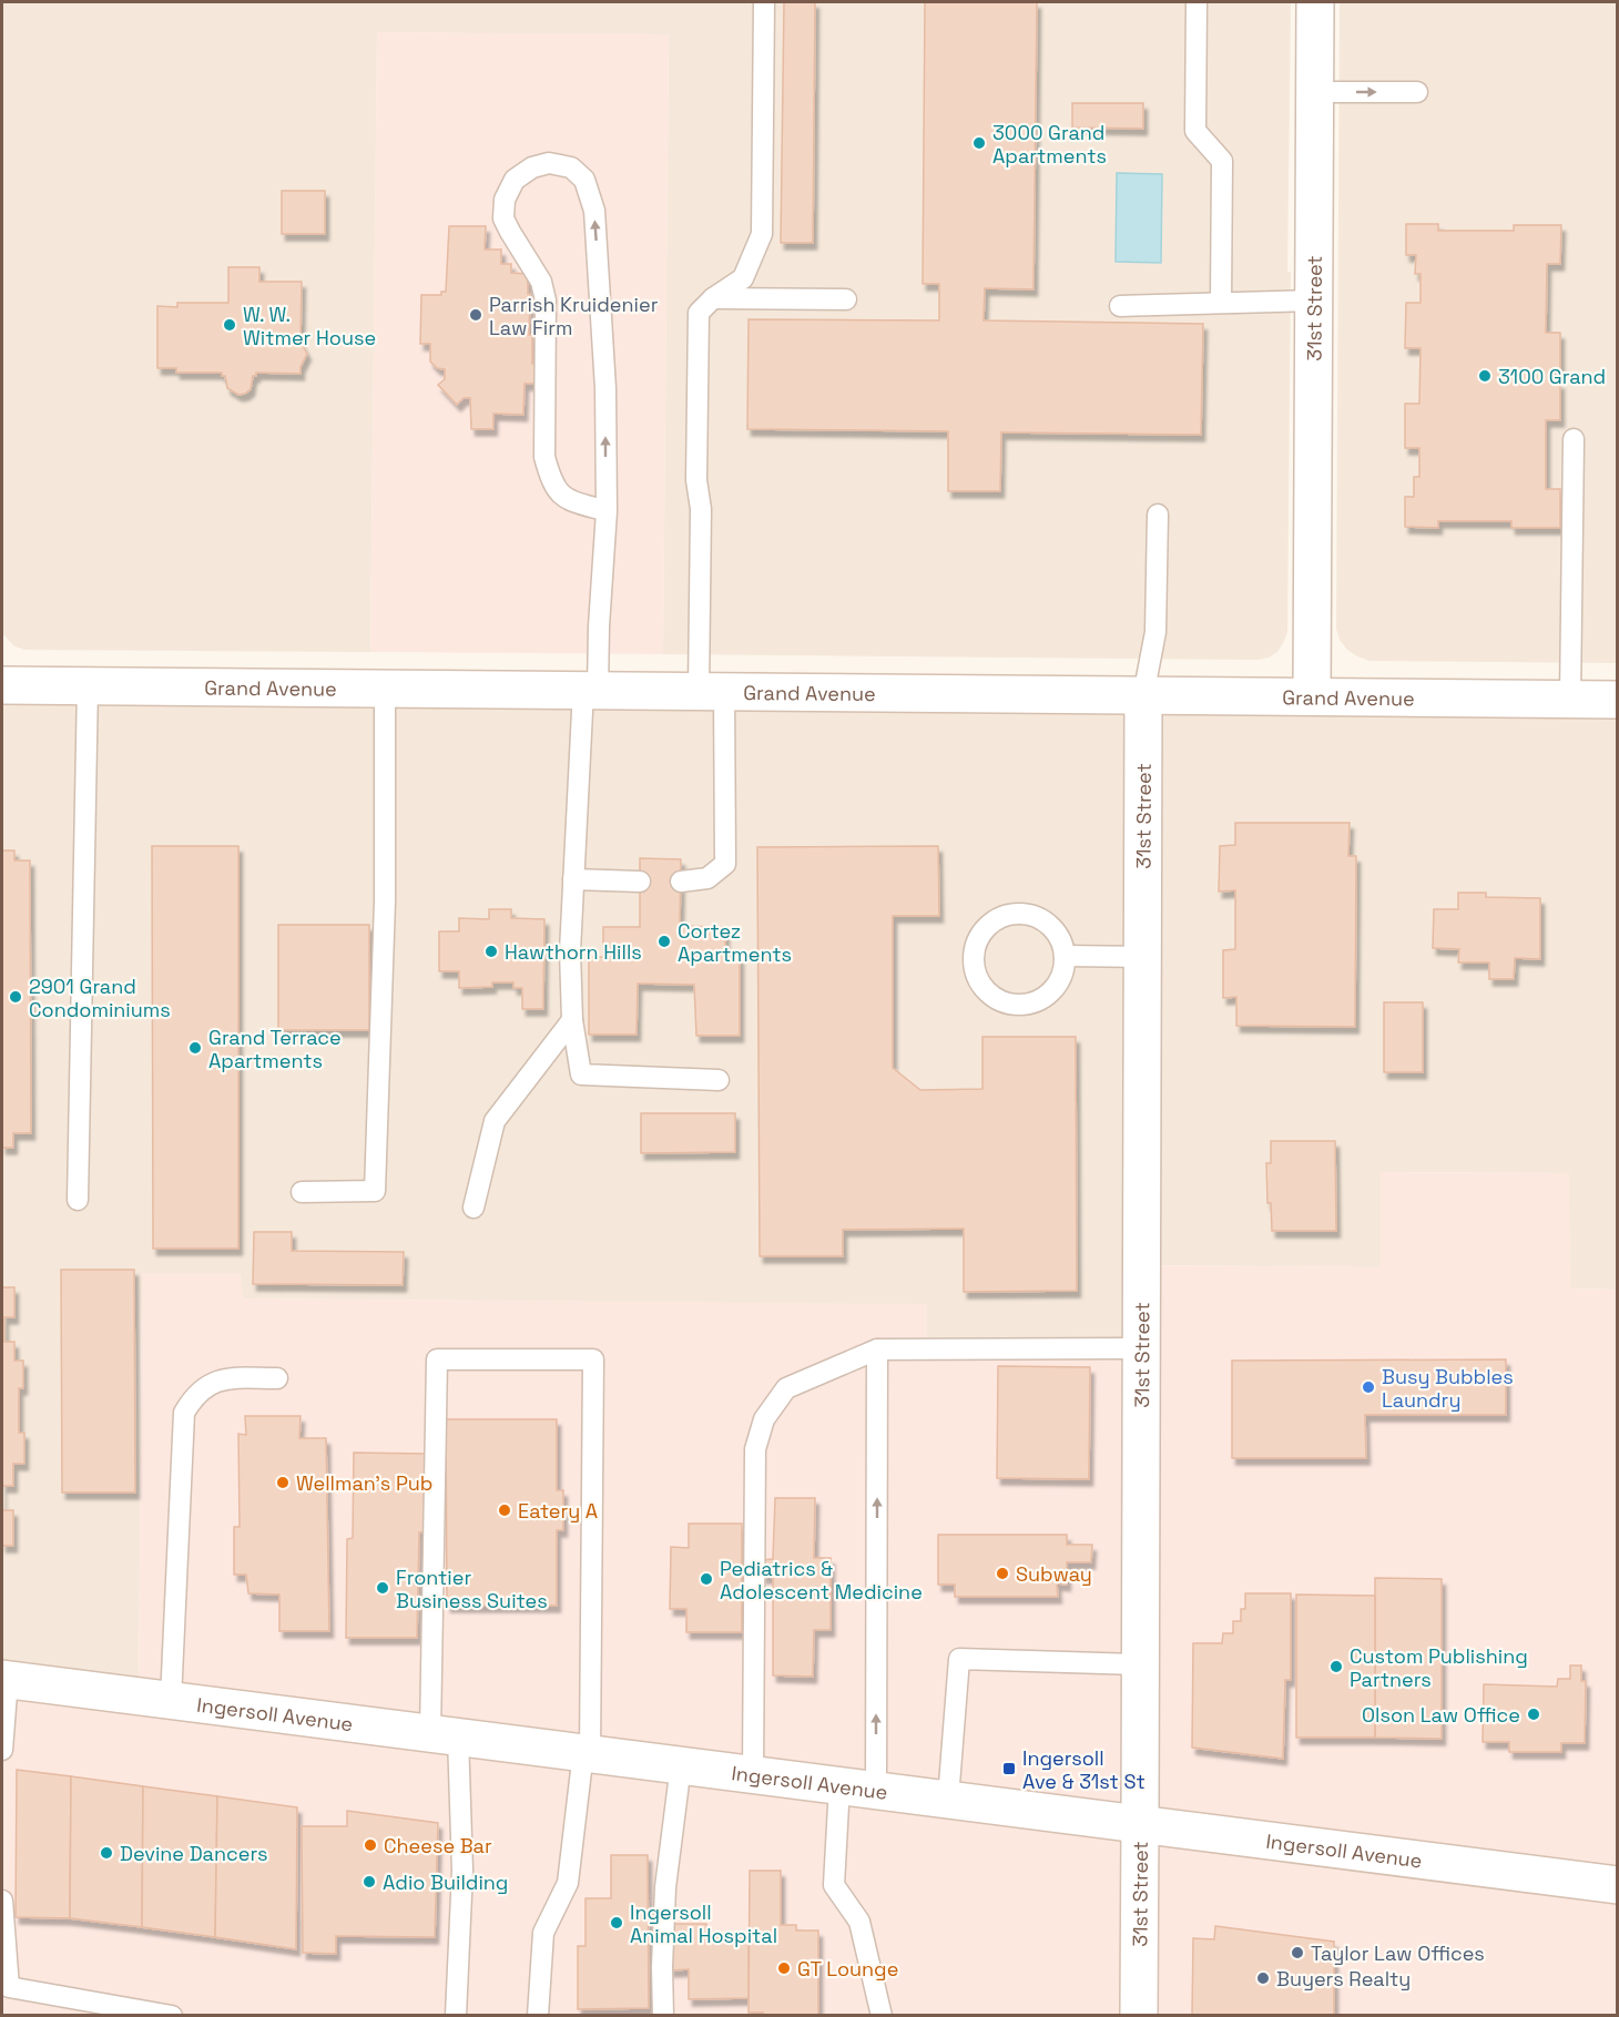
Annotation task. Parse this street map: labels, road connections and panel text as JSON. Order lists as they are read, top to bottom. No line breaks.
{"streets":{"main road":["31st Street","Grand Avenue","Ingersoll Avenue"]},"crossings":[["31st Street","Grand Avenue"],["31st Street","Ingersoll Avenue"]],"places":{"other":["3000 Grand Apartments","Parrish Kruidenier Law Firm","W. W. Witmer House","3100 Grand","Cortez Apartments","Hawthorn Hills","2901 Grand Condominiums","Grand Terrace Apartments","Busy Bubbles Laundry","Wellman's Pub","Eatery A","Subway","Pediatrics & Adolescent Medicine","Frontier Business Suites","Custom Publishing Partners","Olson Law Office","Cheese Bar","Devine Dancers","Adio Building","Ingersoll Animal Hospital","Taylor Law Offices","GT Lounge","Buyers Realty"],"transit":["Ingersoll Ave & 31st St"]}}
